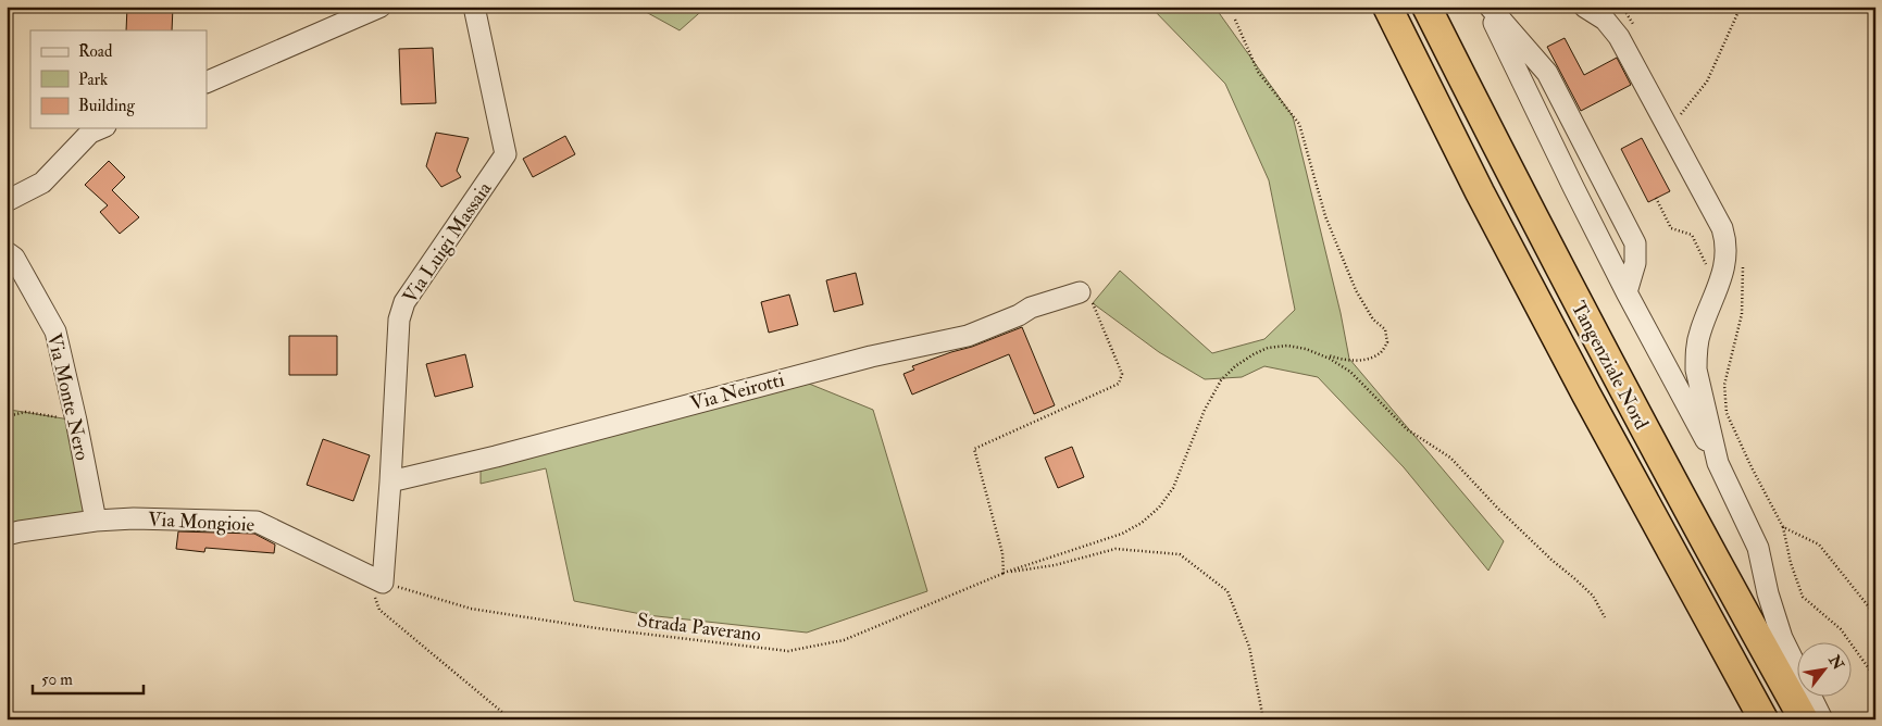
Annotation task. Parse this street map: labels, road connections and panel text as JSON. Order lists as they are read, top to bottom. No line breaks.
{"streets":{"highway":["Tangenziale Nord"],"street":["Via Luigi Massaia","Via Neirotti","Via Monte Nero","Via Mongioie"],"path":["Strada Paverano"]},"crossings":[["Via Luigi Massaia","Via Neirotti"],["Via Luigi Massaia","Via Mongioie"],["Via Luigi Massaia","Strada Paverano"],["Via Monte Nero","Via Mongioie"],["Via Mongioie","Strada Paverano"]],"legend":["Road","Park","Building"],"scale_bar":"50 m","north":"top right"}
